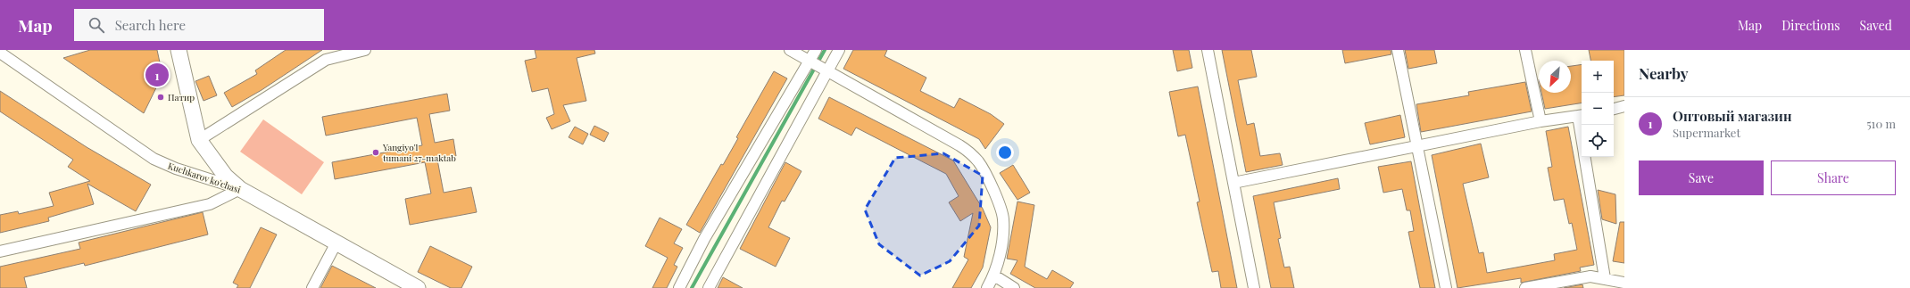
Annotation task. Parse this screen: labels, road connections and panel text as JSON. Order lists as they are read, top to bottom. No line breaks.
{"streets":{"main road":["Kuchkarov ko'chasi"]},"places":["Патир","Yangiyo'l tumani 27-maktab"],"north":"bottom left","page":{"header":"Map","search":"Search here","nav":["Map","Directions","Saved"],"heading":"Nearby","map_buttons":["+","−"],"pins":"1","list":[{"mark":"1","name":"Оптовый магазин","note":"Supermarket","value":"510 m"}],"buttons":["Save","Share"]}}
